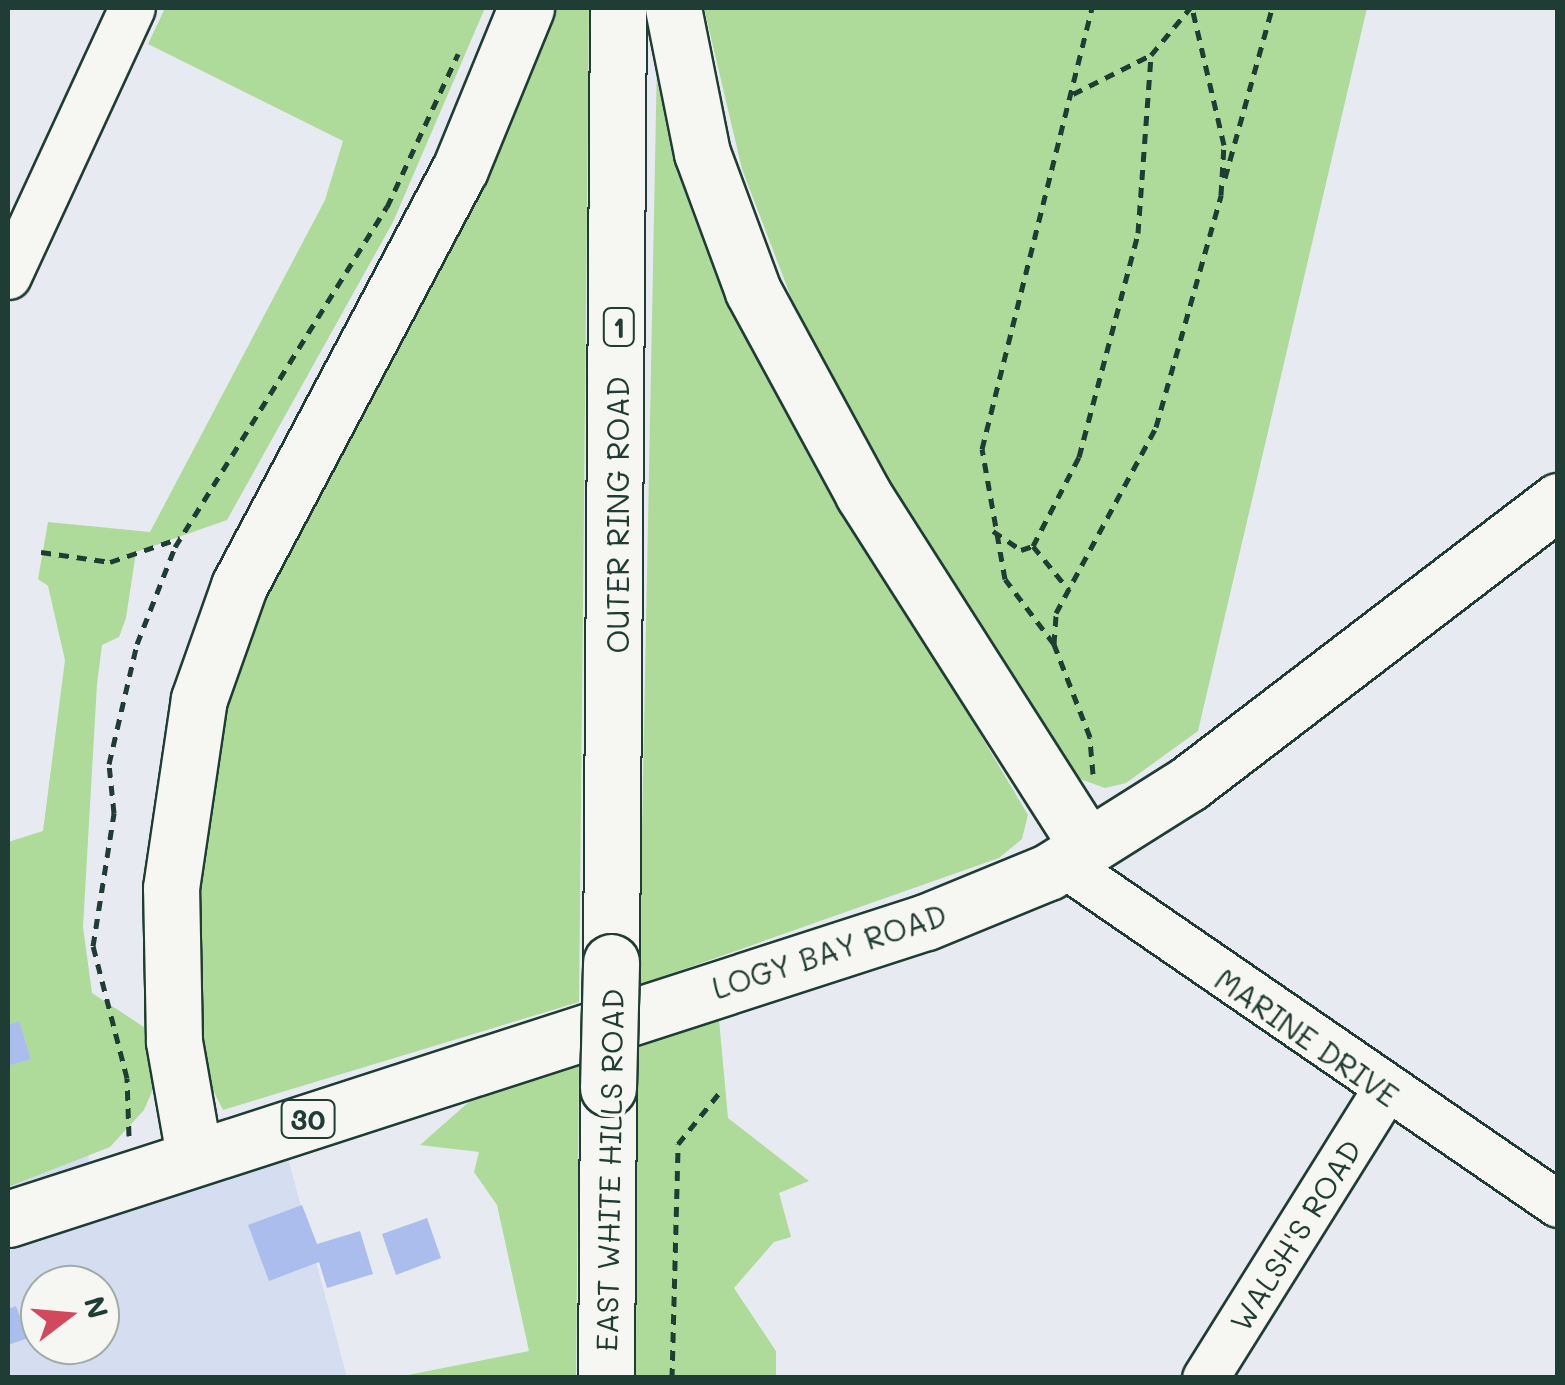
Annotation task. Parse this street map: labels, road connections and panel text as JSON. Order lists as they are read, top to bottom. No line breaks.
{"streets":{"main road":["1","OUTER RING ROAD","LOGY BAY ROAD","30","EAST WHITE HILLS ROAD"],"street":["MARINE DRIVE","WALSH'S ROAD"]},"crossings":[["OUTER RING ROAD","EAST WHITE HILLS ROAD"],["LOGY BAY ROAD","MARINE DRIVE"],["MARINE DRIVE","WALSH'S ROAD"]],"north":"right"}
